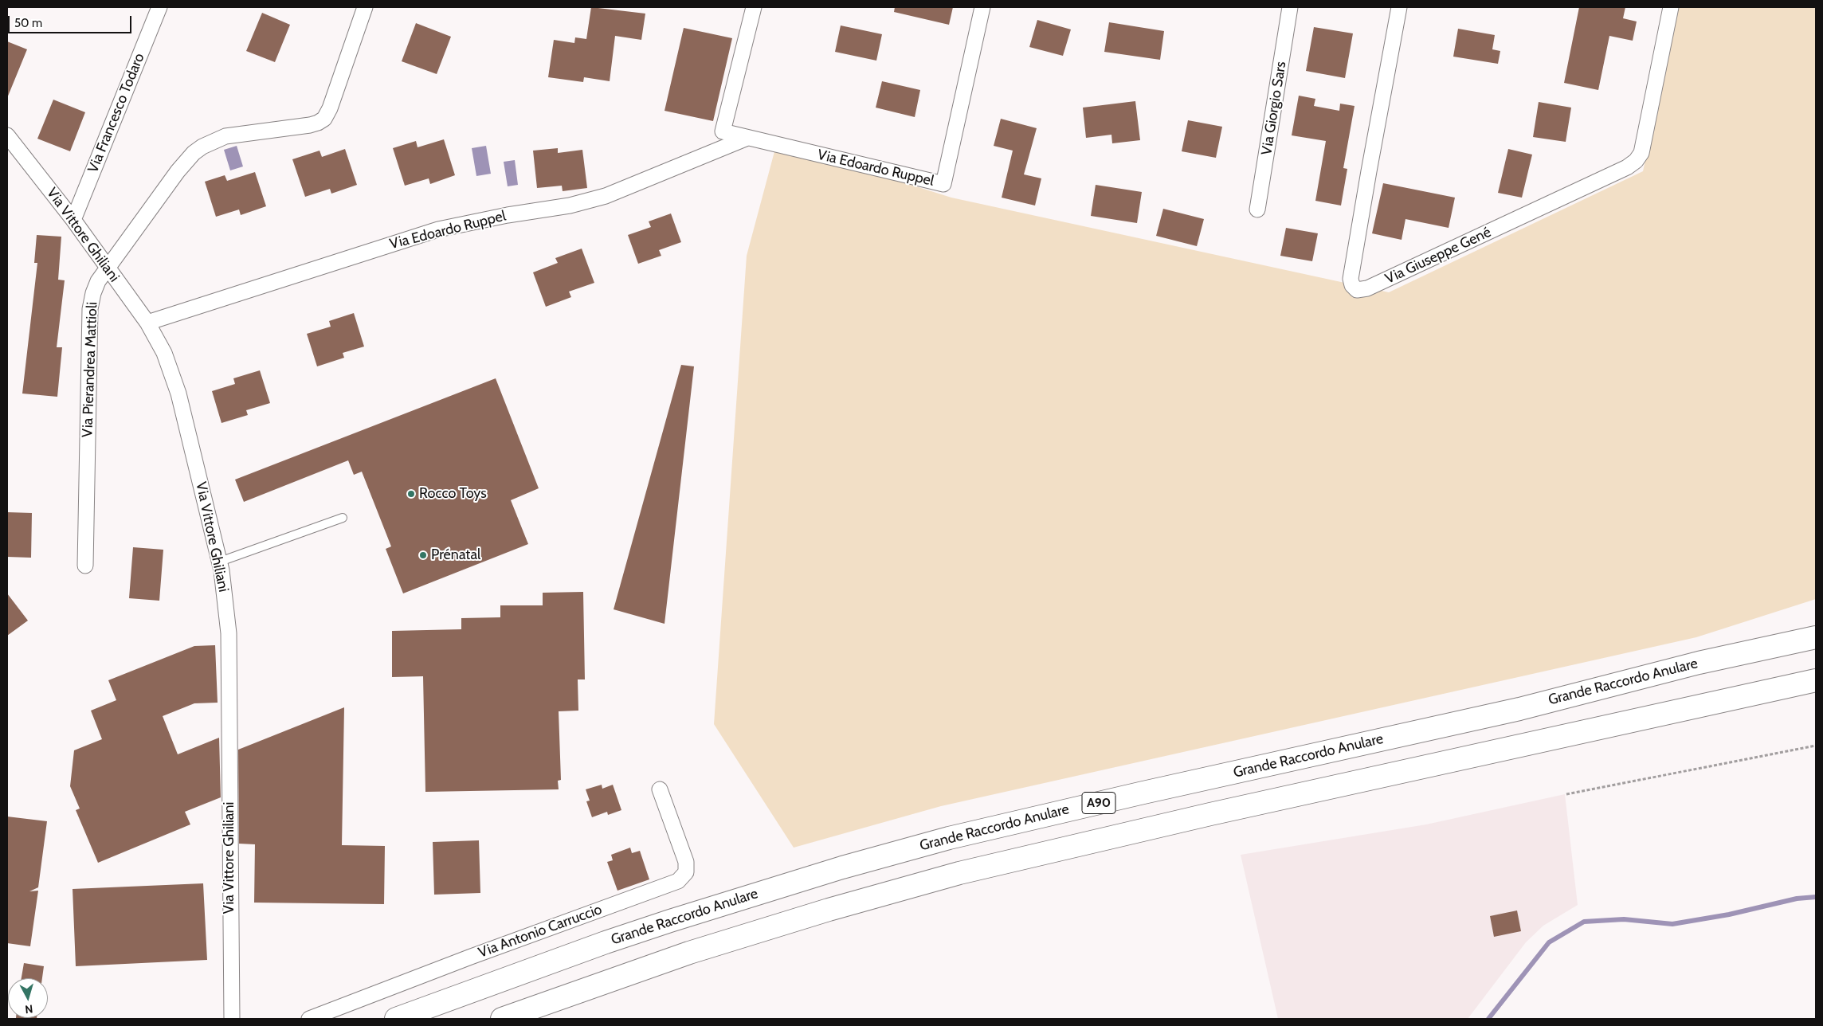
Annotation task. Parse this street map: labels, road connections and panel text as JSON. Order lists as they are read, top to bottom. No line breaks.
{"streets":{"highway":["Grande Raccordo Anulare","A90"],"street":["Via Giorgio Sars","Via Francesco Todaro","Via Edoardo Ruppel","Via Vittore Ghiliani","Via Giuseppe Gené","Via Pierandrea Mattioli","Via Antonio Carruccio"]},"crossings":[["Via Francesco Todaro","Via Vittore Ghiliani"],["Via Edoardo Ruppel","Via Vittore Ghiliani"],["Via Vittore Ghiliani","Via Pierandrea Mattioli"]],"places":["Rocco Toys","Prénatal"],"scale_bar":"50 m","north":"bottom"}
